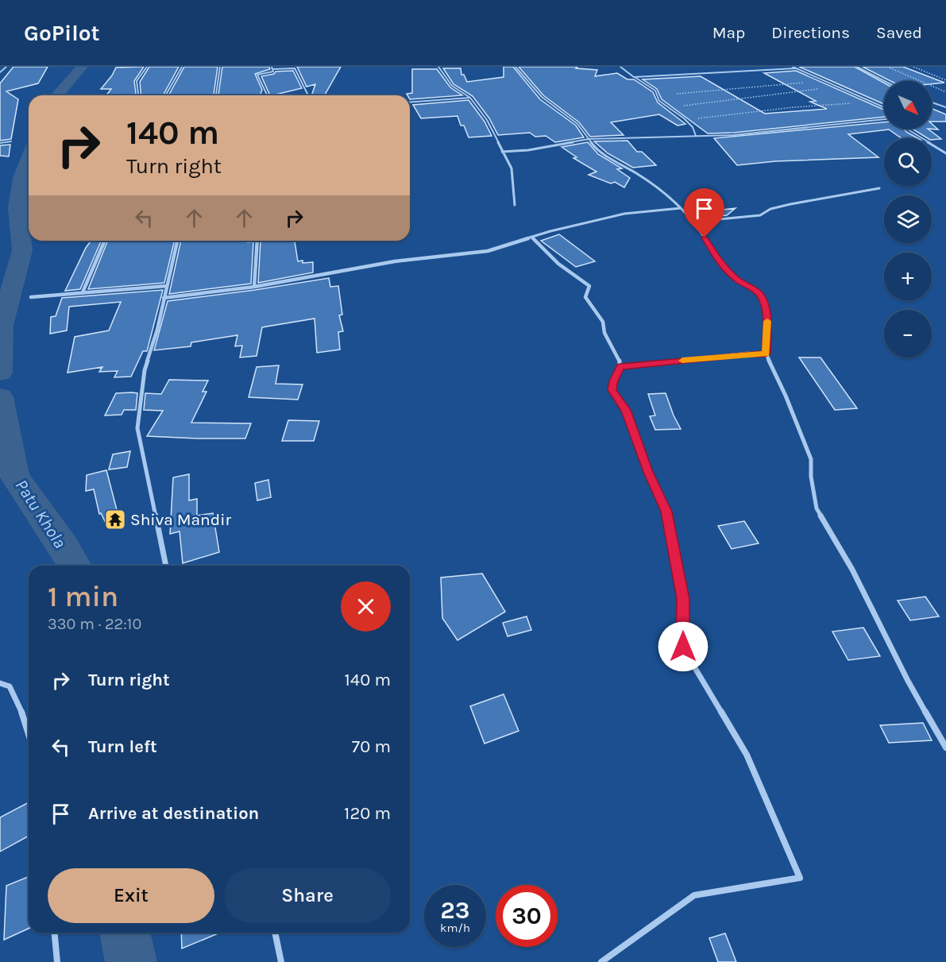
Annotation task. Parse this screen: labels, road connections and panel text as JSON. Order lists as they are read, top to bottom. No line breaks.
{"water":["Patu Khola"],"places":{"temple":["Shiva Mandir"]},"north":"bottom right","page":{"header":"GoPilot","nav":["Map","Directions","Saved"],"map_buttons":["+","−"],"turn":["140 m","Turn right"],"heading":["1 min","330 m · 22:10"],"list":[{"name":"Turn right","value":"140 m"},{"name":"Turn left","value":"70 m"},{"name":"Arrive at destination","value":"120 m"}],"buttons":["Exit","Share"],"speed":"23 km/h","limit":"30"}}
